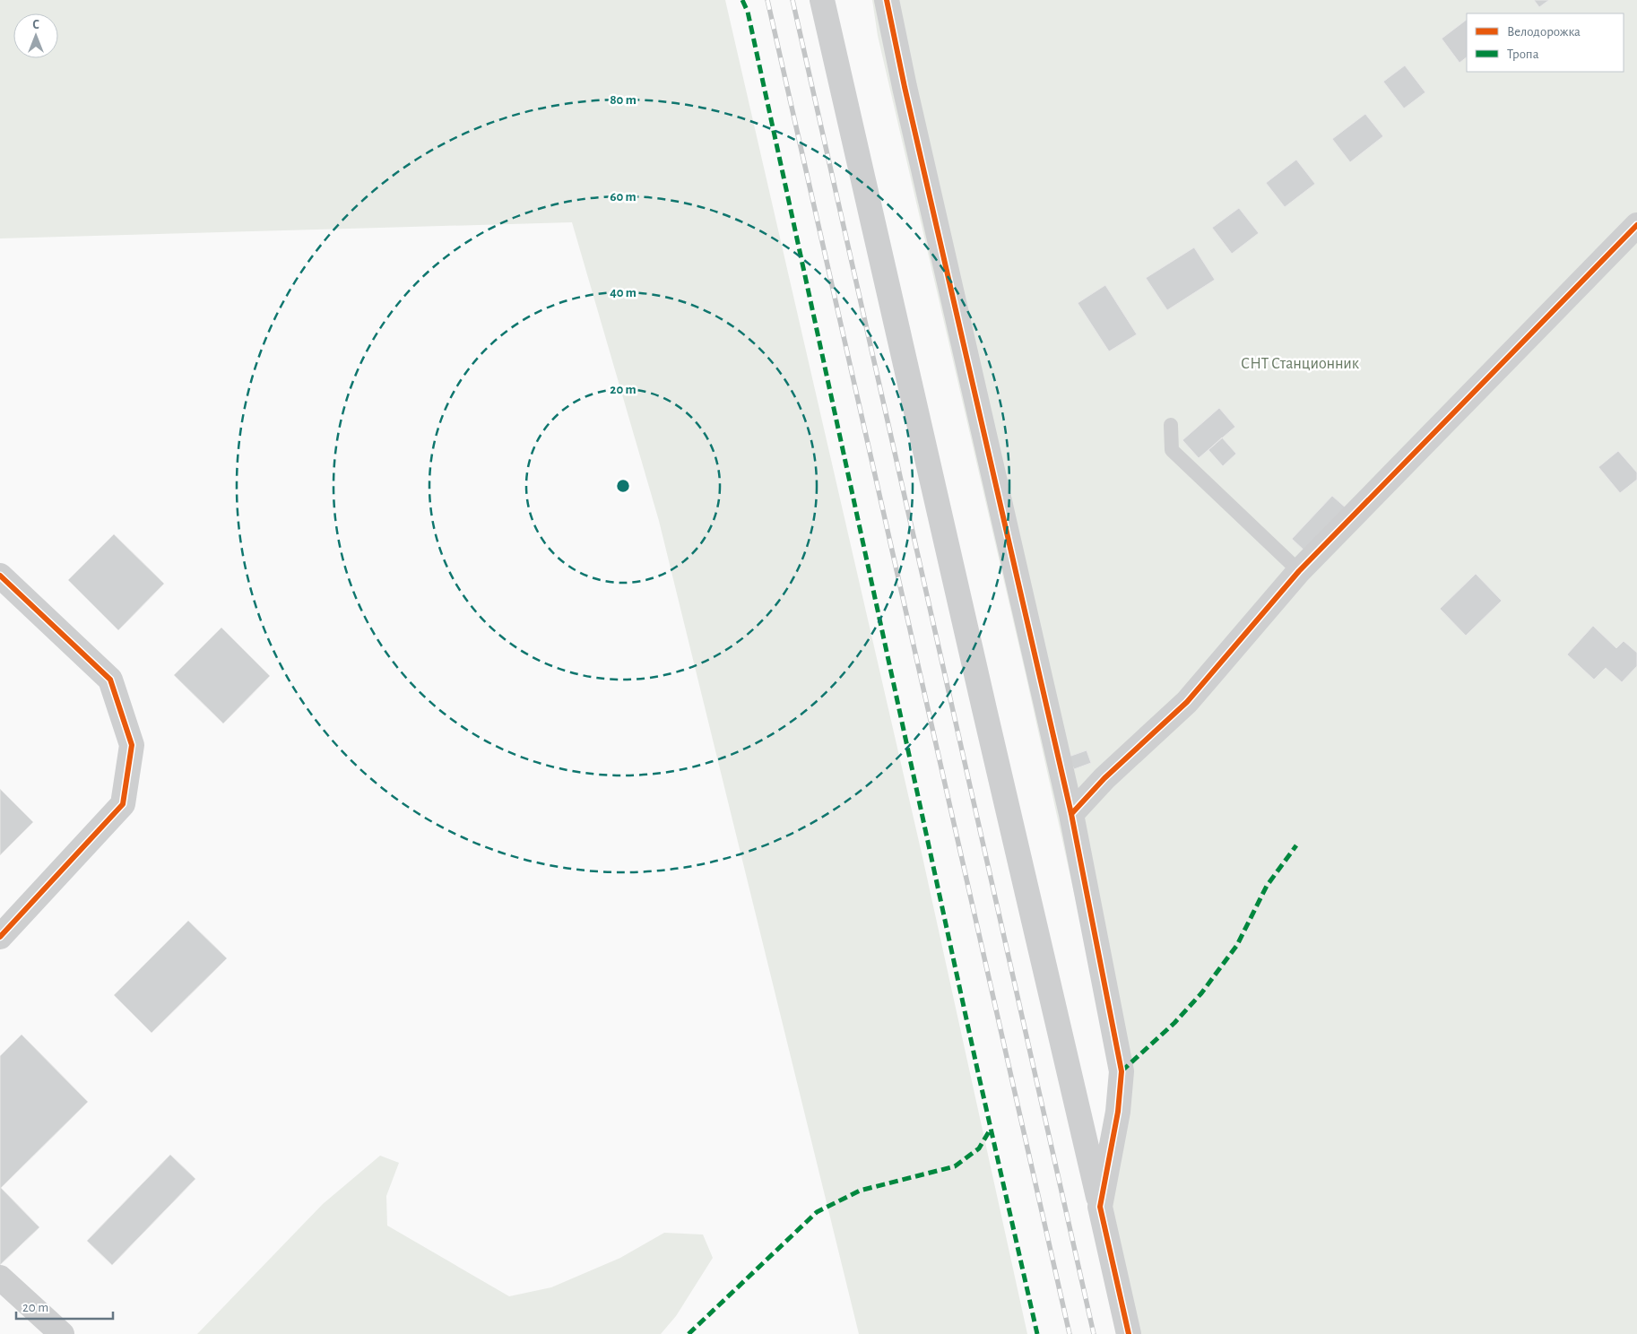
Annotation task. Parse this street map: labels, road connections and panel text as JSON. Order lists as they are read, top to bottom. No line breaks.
{"parks":["СНТ Станционник"],"legend":["Велодорожка","Тропа"],"scale_bar":"20 m","north":"top","rings":["80 m","60 m","40 m","20 m"]}
